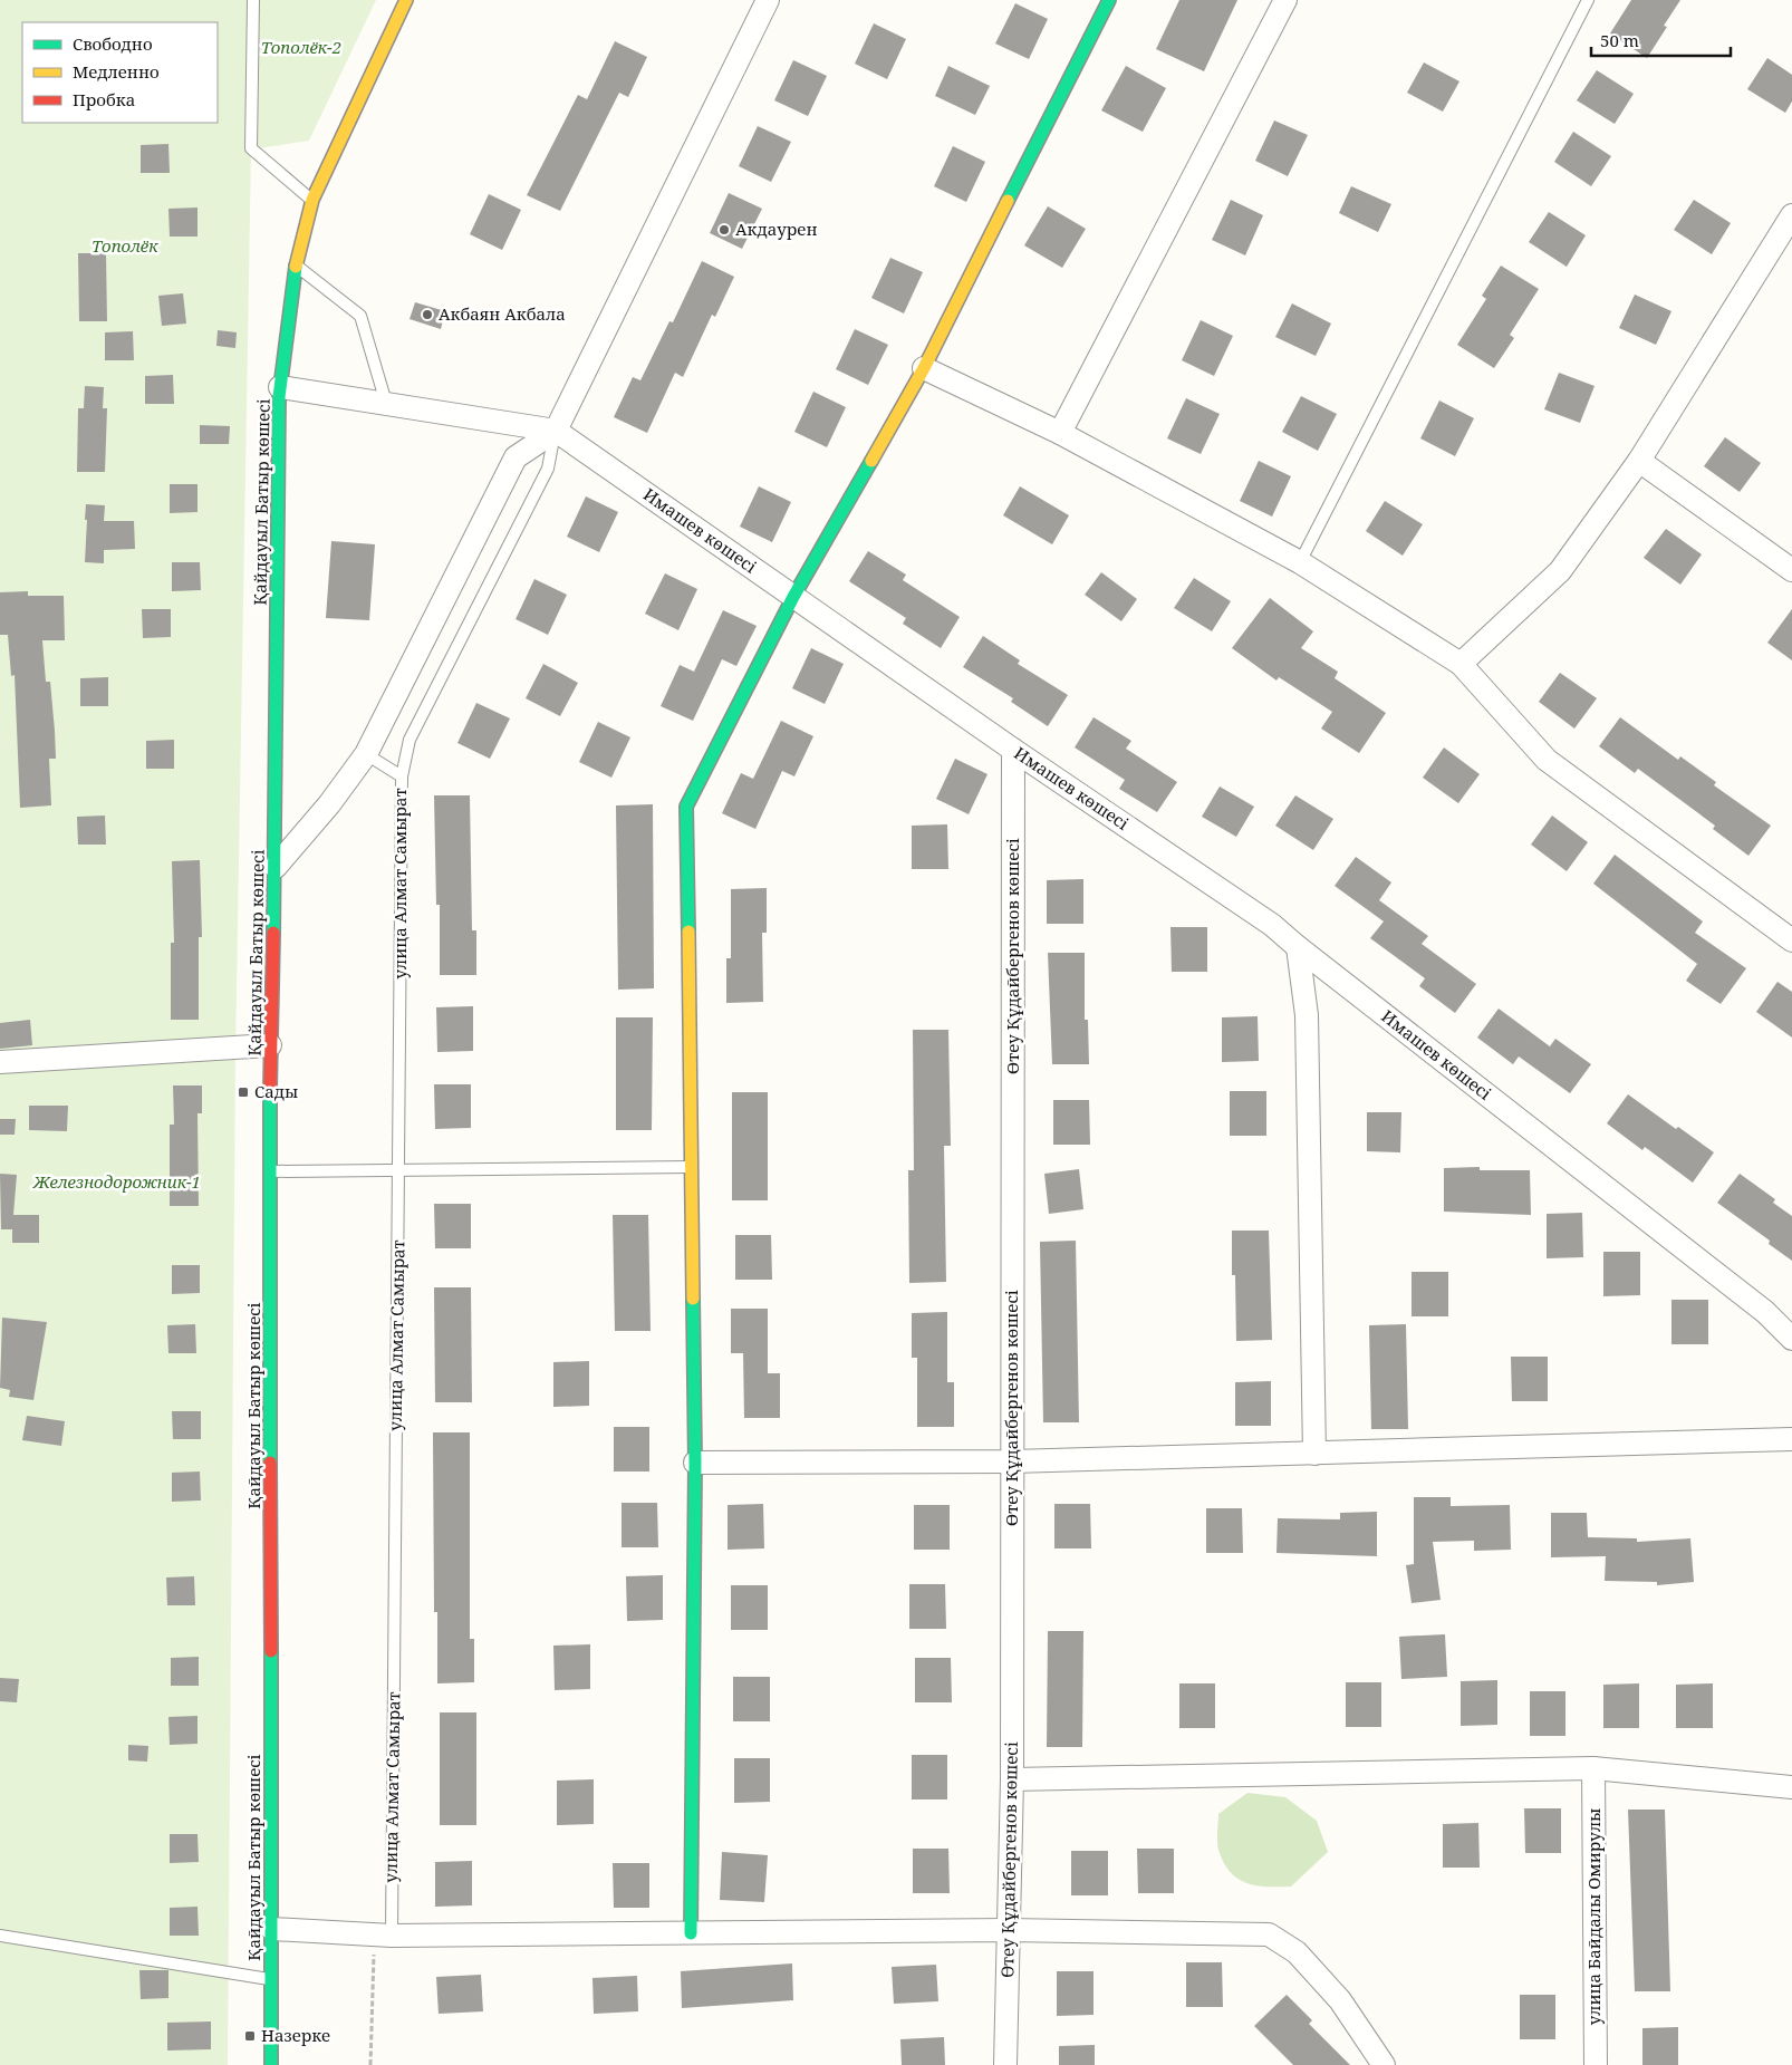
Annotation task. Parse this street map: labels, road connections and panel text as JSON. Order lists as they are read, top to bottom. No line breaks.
{"streets":{"street":["Қайдауыл Батыр көшесі","Имашев көшесі","Өтеу Құдайбергенов көшесі","улица Байдалы Омирулы"],"lane":["улица Алмат Самырат"]},"crossings":[["Қайдауыл Батыр көшесі","Имашев көшесі"],["Имашев көшесі","Өтеу Құдайбергенов көшесі"]],"parks":["Тополёк-2","Тополёк","Железнодорожник-1"],"places":{"other":["Акдаурен","Акбаян Акбала"],"transit":["Сады","Назерке"]},"legend":["Свободно","Медленно","Пробка"],"scale_bar":"50 m"}
